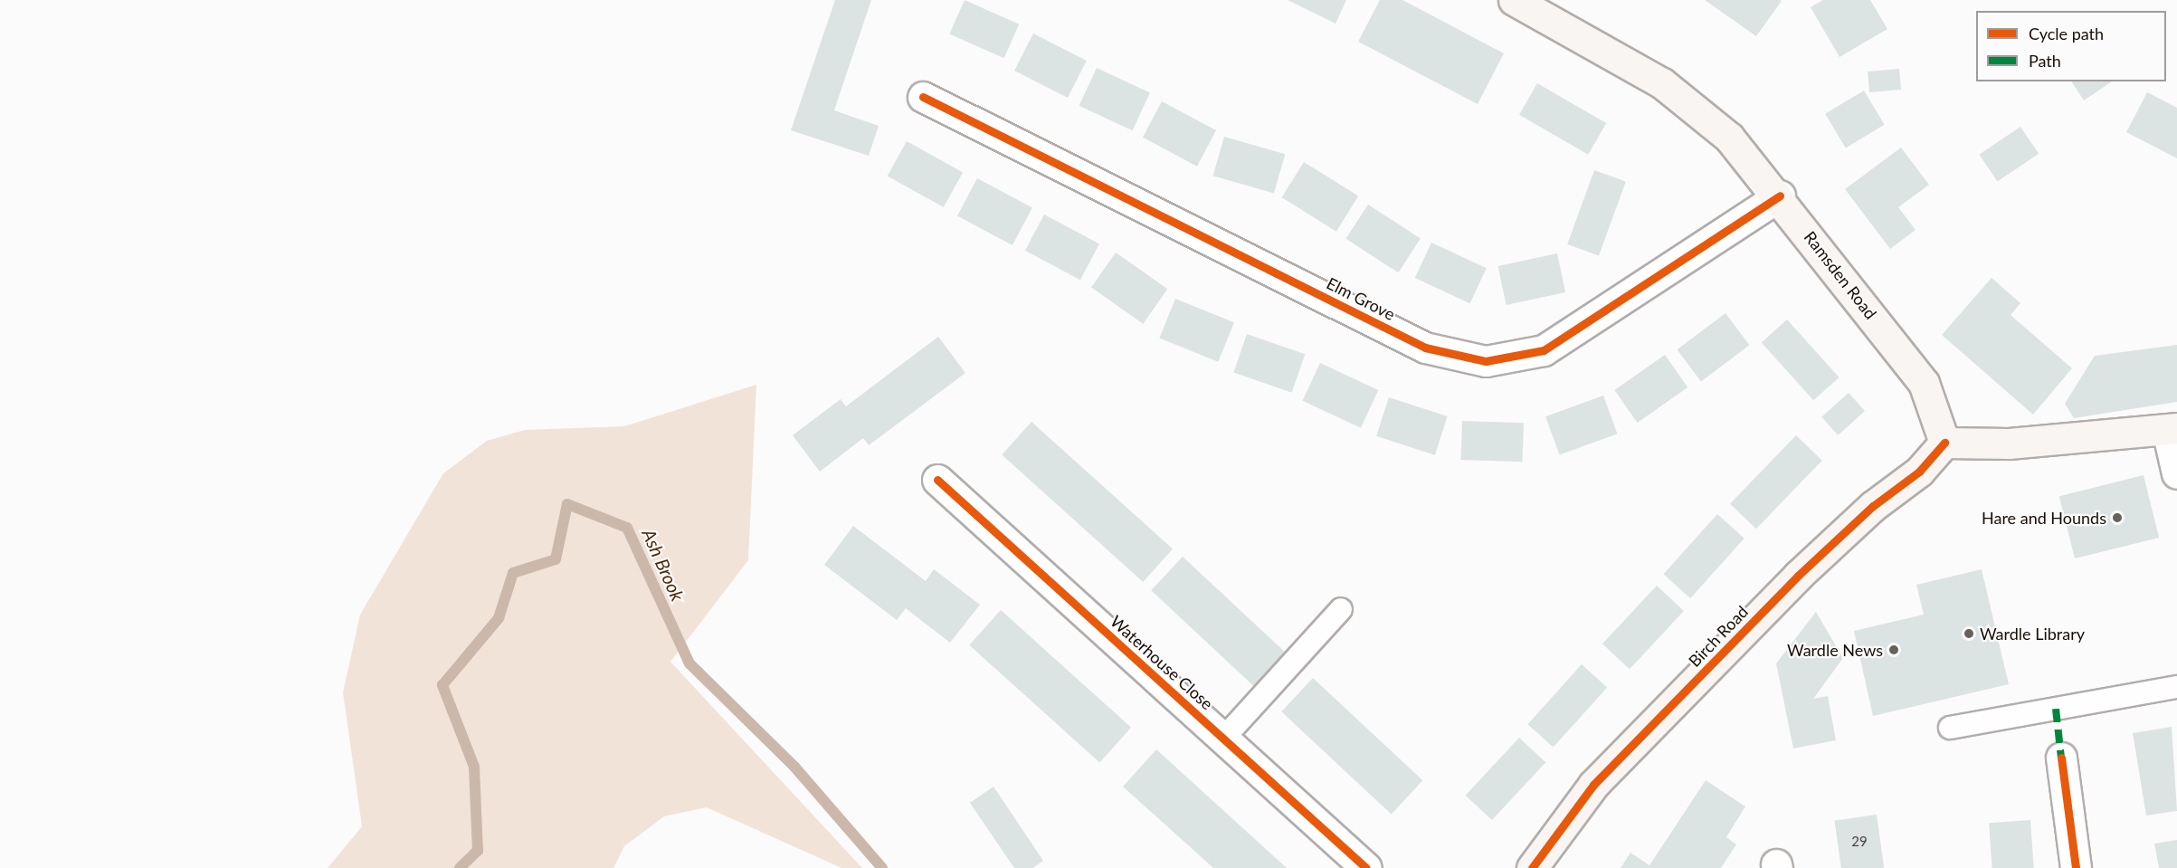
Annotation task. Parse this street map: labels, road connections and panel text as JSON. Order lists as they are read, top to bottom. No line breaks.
{"streets":{"street":["Ramsden Road","Elm Grove","Birch Road","Waterhouse Close"]},"crossings":[["Ramsden Road","Elm Grove"],["Ramsden Road","Birch Road"]],"water":["Ash Brook"],"places":["Hare and Hounds","Wardle Library","Wardle News"],"house_numbers":["29"],"legend":["Cycle path","Path"]}
